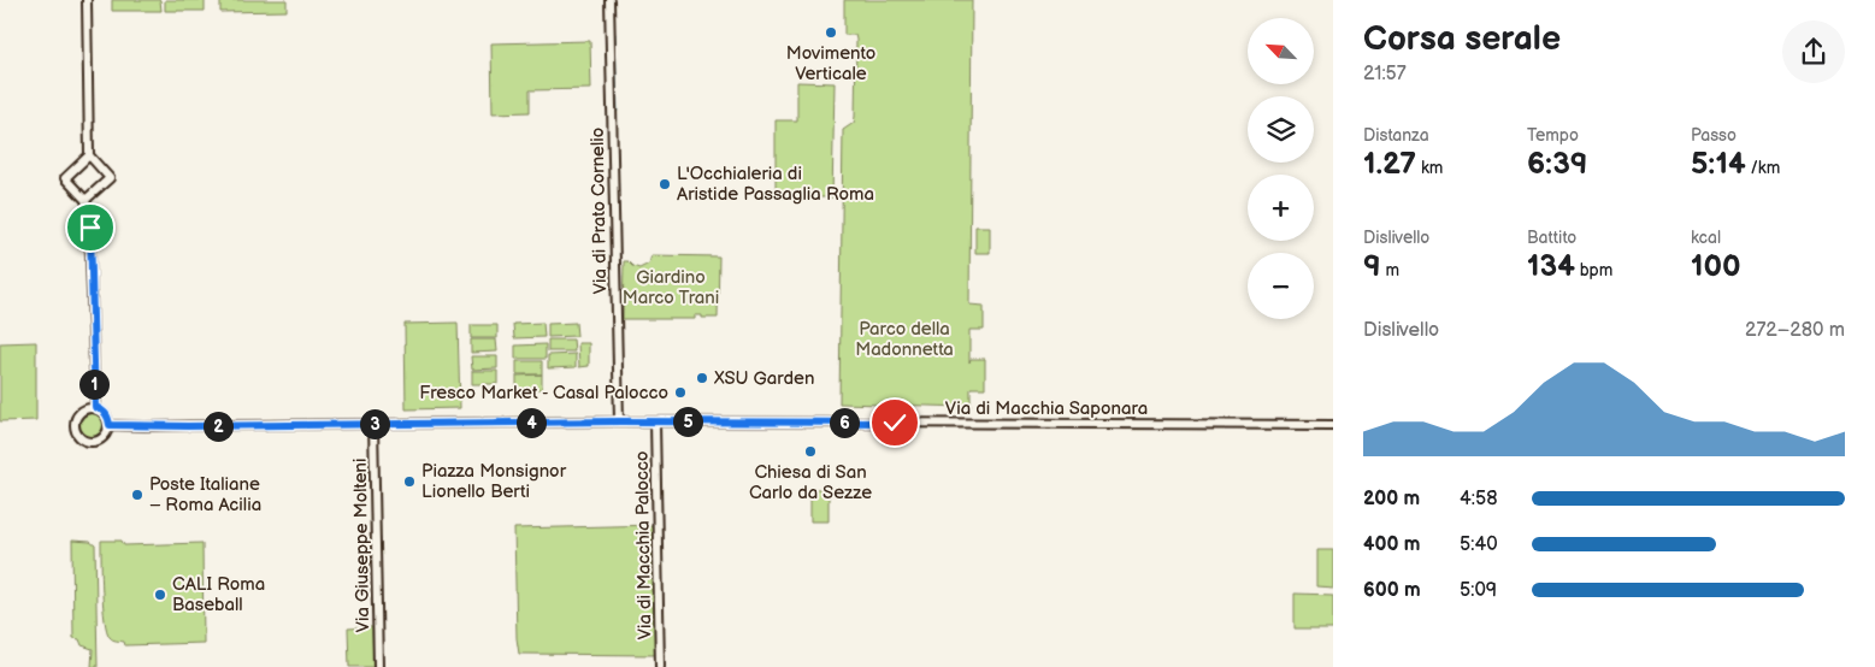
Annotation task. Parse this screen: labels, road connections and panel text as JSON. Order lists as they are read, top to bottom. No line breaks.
{"streets":{"street":["Via di Prato Cornelio","Via di Macchia Saponara","Via Giuseppe Molteni","Via di Macchia Palocco"]},"crossings":[["Via di Prato Cornelio","Via di Macchia Saponara"],["Via di Macchia Saponara","Via Giuseppe Molteni"],["Via di Macchia Saponara","Via di Macchia Palocco"]],"parks":["Giardino Marco Trani","Parco della Madonnetta"],"places":["Movimento Verticale","L'Occhialeria di Aristide Passaglia Roma","XSU Garden","Fresco Market - Casal Palocco","Chiesa di San Carlo da Sezze","Piazza Monsignor Lionello Berti","Poste Italiane – Roma Acilia","CALI Roma Baseball"],"north":"top left","page":{"heading":["Corsa serale","21:57"],"map_buttons":["+","−"],"stats":[["Distanza","1.27 km"],["Tempo","6:39"],["Passo","5:14 /km"],["Dislivello","9 m"],["Battito","134 bpm"],["kcal","100"]],"chart":["Dislivello","272–280 m"],"pins":["1","5","4","6","3","2"],"list":[{"name":"200 m","note":"4:58"},{"name":"400 m","note":"5:40"},{"name":"600 m","note":"5:09"}]}}
